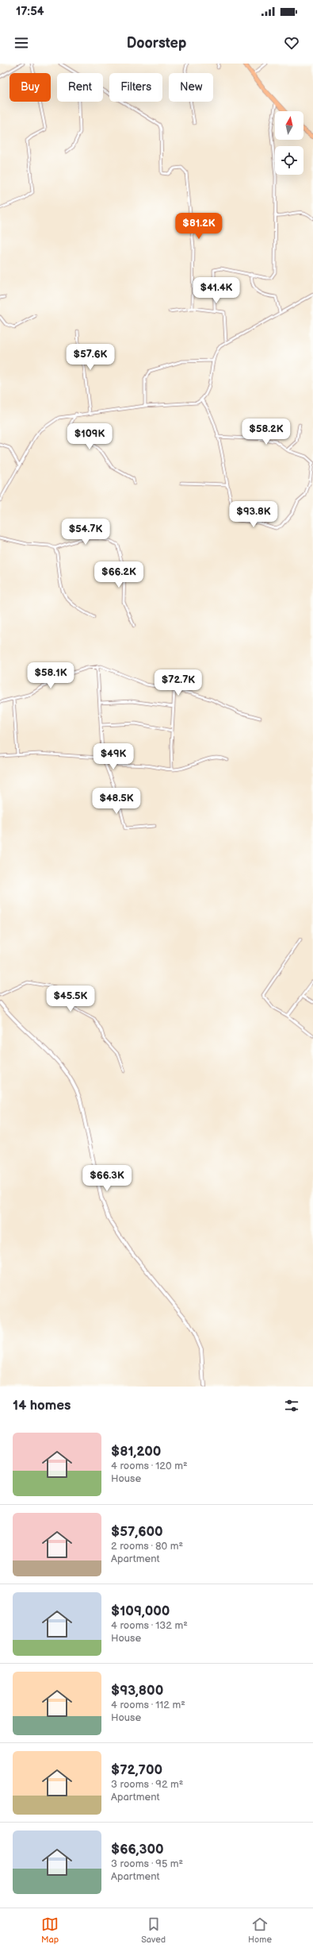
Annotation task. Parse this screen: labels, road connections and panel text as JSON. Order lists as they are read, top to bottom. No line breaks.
{"north":"top","page":{"status":"17:54","header":"Doorstep","chip":["Buy","Rent","Filters","New"],"price":["$81.2K","$41.4K","$57.6K","$58.2K","$109K","$93.8K","$54.7K","$66.2K","$58.1K","$72.7K","$49K","$48.5K","$45.5K","$66.3K"],"heading":"14 homes","list":[{"name":"$81,200","note":"4 rooms · 120 m² · House"},{"name":"$57,600","note":"2 rooms · 80 m² · Apartment"},{"name":"$109,000","note":"4 rooms · 132 m² · House"},{"name":"$93,800","note":"4 rooms · 112 m² · House"},{"name":"$72,700","note":"3 rooms · 92 m² · Apartment"},{"name":"$66,300","note":"3 rooms · 95 m² · Apartment"}],"tabs":["Map","Saved","Home"]}}
